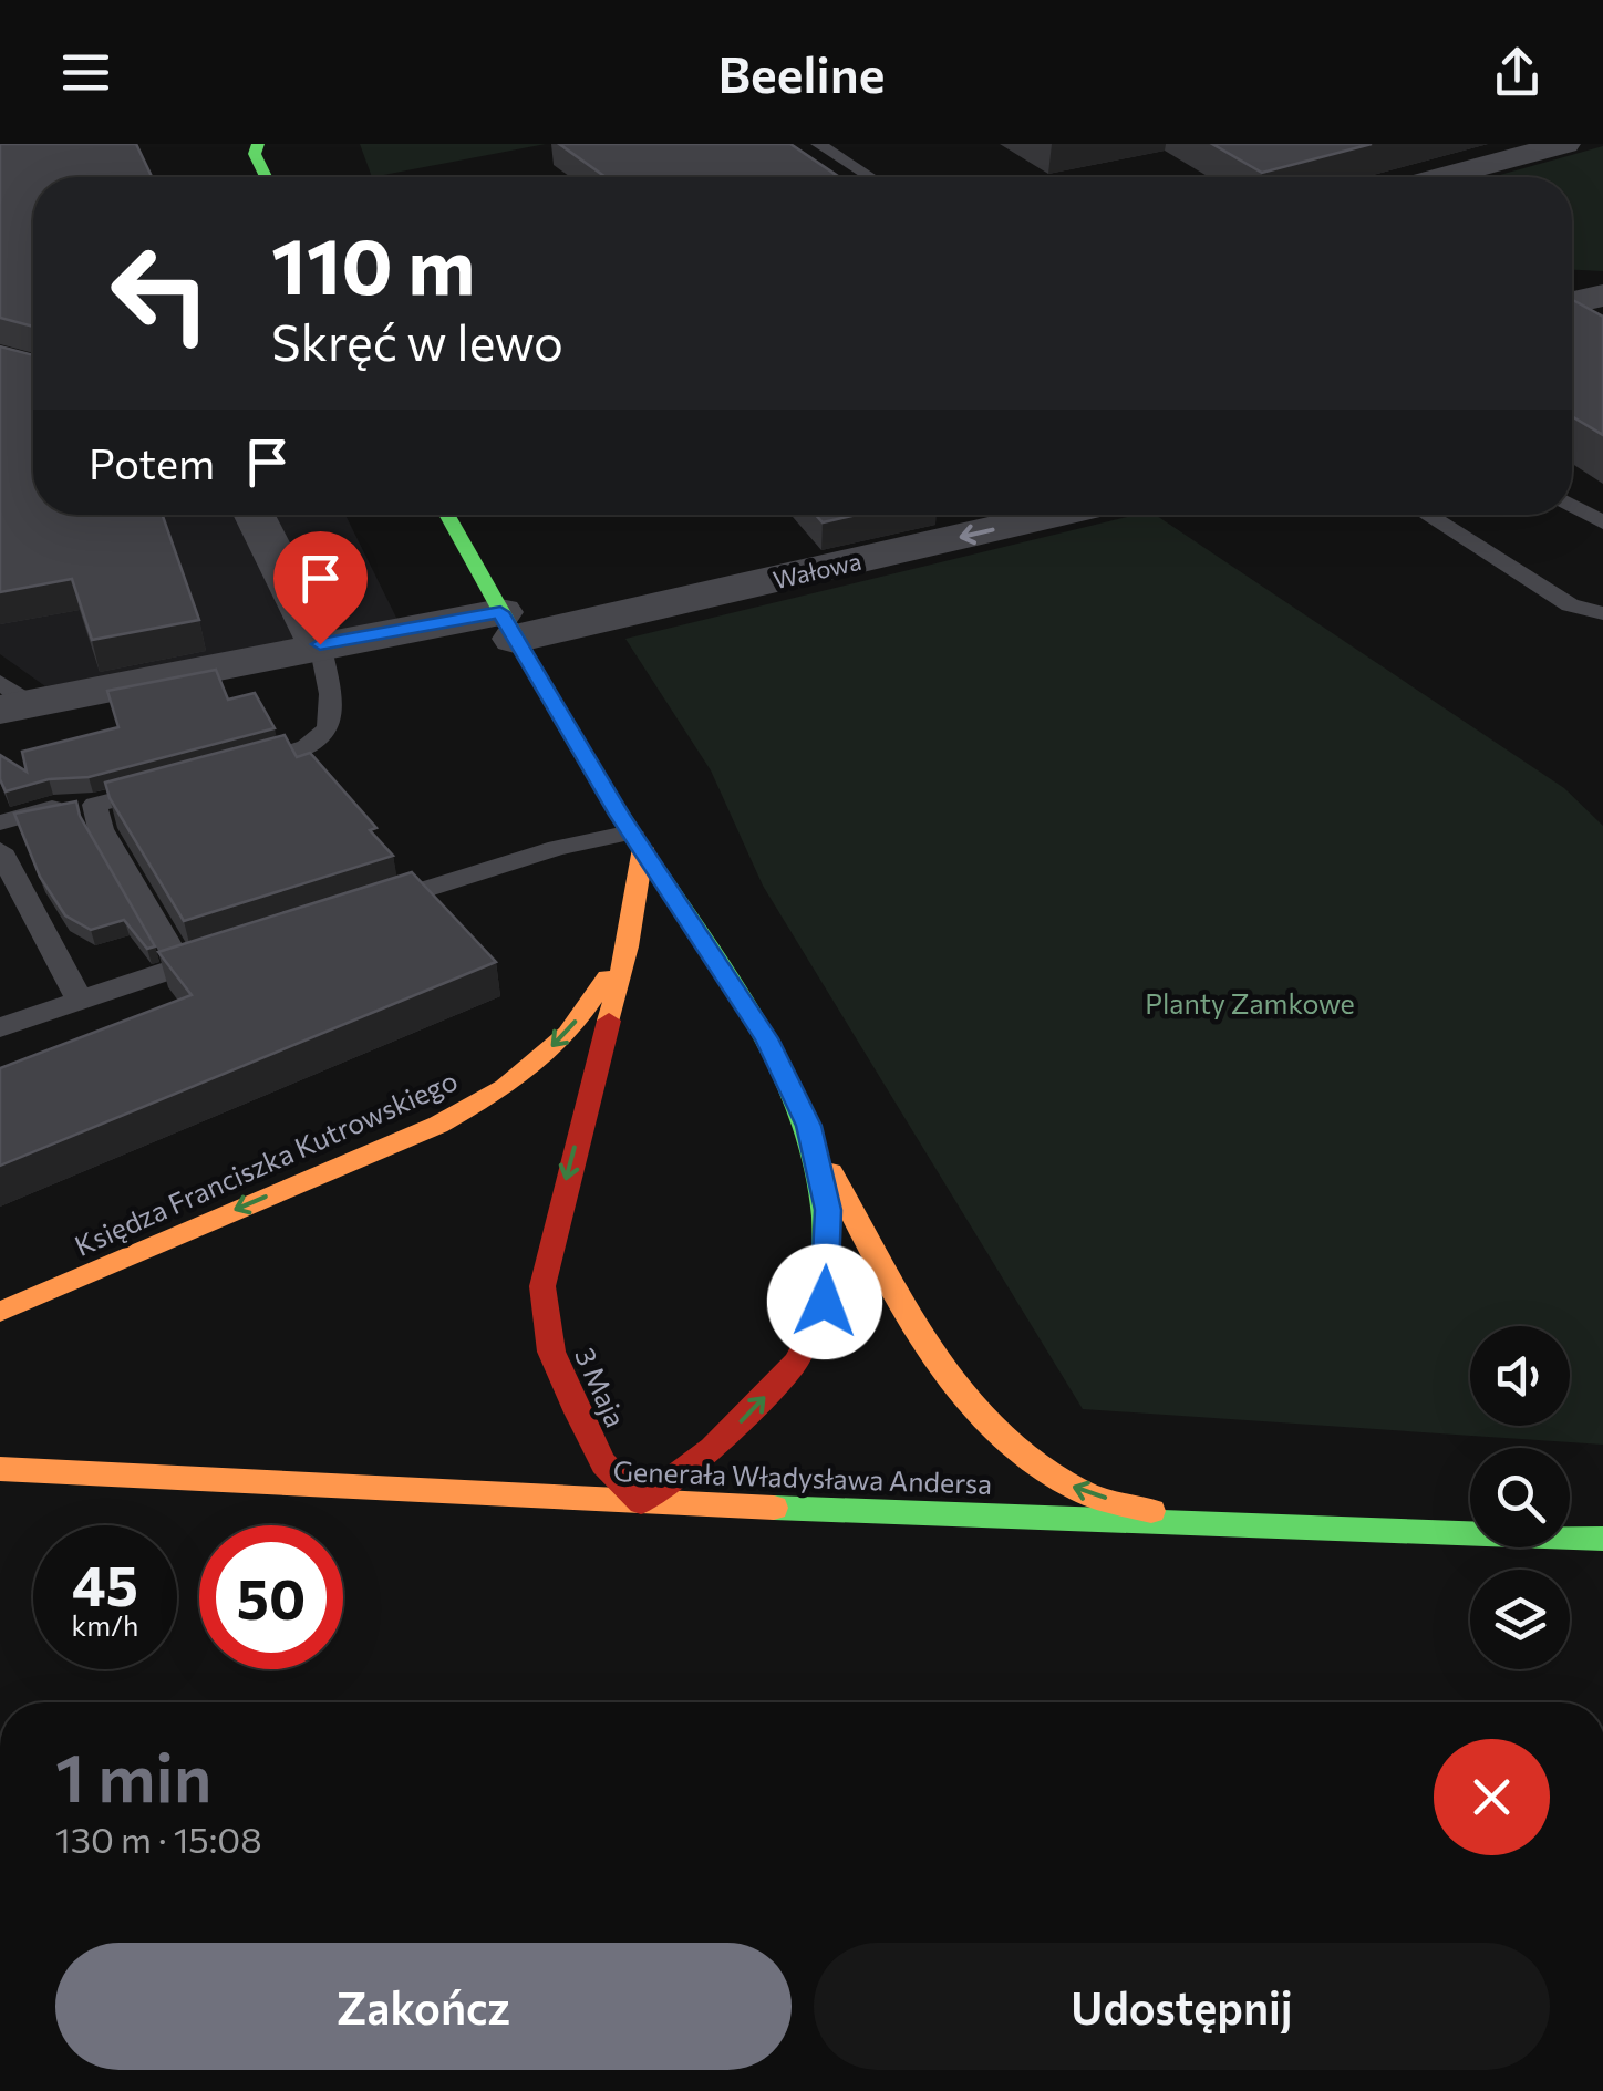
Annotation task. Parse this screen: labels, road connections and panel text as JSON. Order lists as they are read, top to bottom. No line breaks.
{"streets":{"main road":["Księdza Franciszka Kutrowskiego","3 Maja","Generała Władysława Andersa"],"street":["Wałowa"]},"crossings":[["Księdza Franciszka Kutrowskiego","3 Maja"],["3 Maja","Generała Władysława Andersa"]],"one_way":["Wałowa","Księdza Franciszka Kutrowskiego","3 Maja"],"parks":["Planty Zamkowe"],"page":{"header":"Beeline","turn":["110 m","Skręć w lewo"],"then":"Potem","speed":"45 km/h","limit":"50","heading":["1 min","130 m · 15:08"],"buttons":["Zakończ","Udostępnij"]}}
